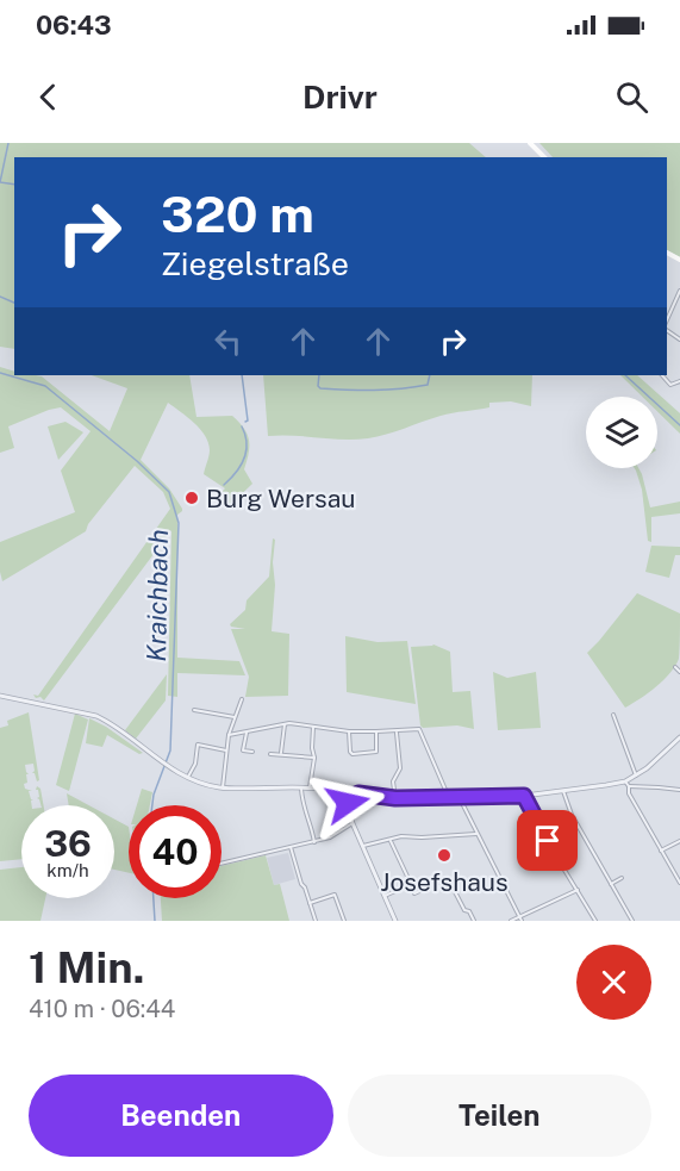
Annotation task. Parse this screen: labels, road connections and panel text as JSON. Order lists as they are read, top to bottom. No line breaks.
{"water":["Kraichbach"],"places":["Burg Wersau","Josefshaus"],"page":{"status":"06:43","header":"Drivr","turn":["320 m","Ziegelstraße"],"speed":"36 km/h","limit":"40","heading":["1 Min.","410 m · 06:44"],"buttons":["Beenden","Teilen"]}}
